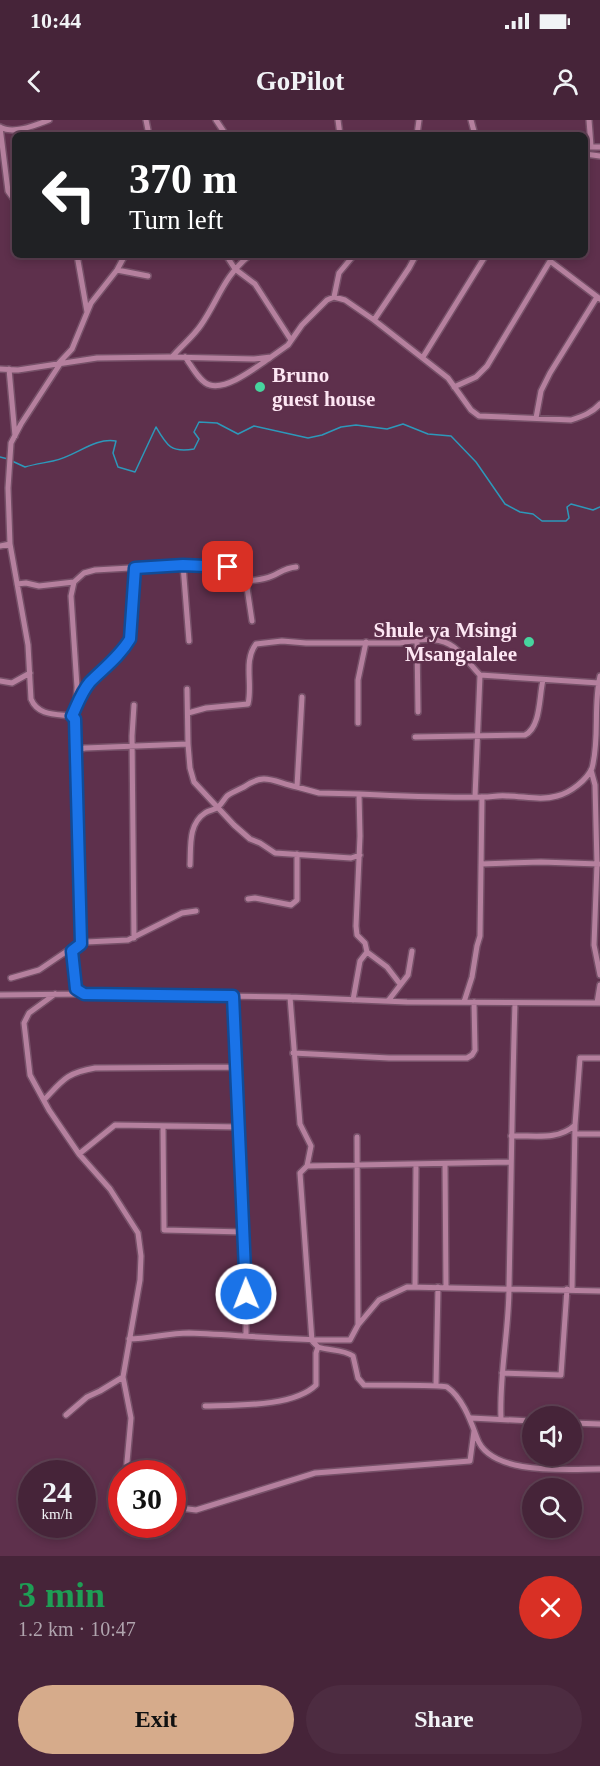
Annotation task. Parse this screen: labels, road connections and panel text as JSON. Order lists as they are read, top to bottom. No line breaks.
{"places":["Bruno guest house","Shule ya Msingi Msangalalee"],"page":{"status":"10:44","header":"GoPilot","turn":["370 m","Turn left"],"speed":"24 km/h","limit":"30","heading":["3 min","1.2 km · 10:47"],"buttons":["Exit","Share"]}}
